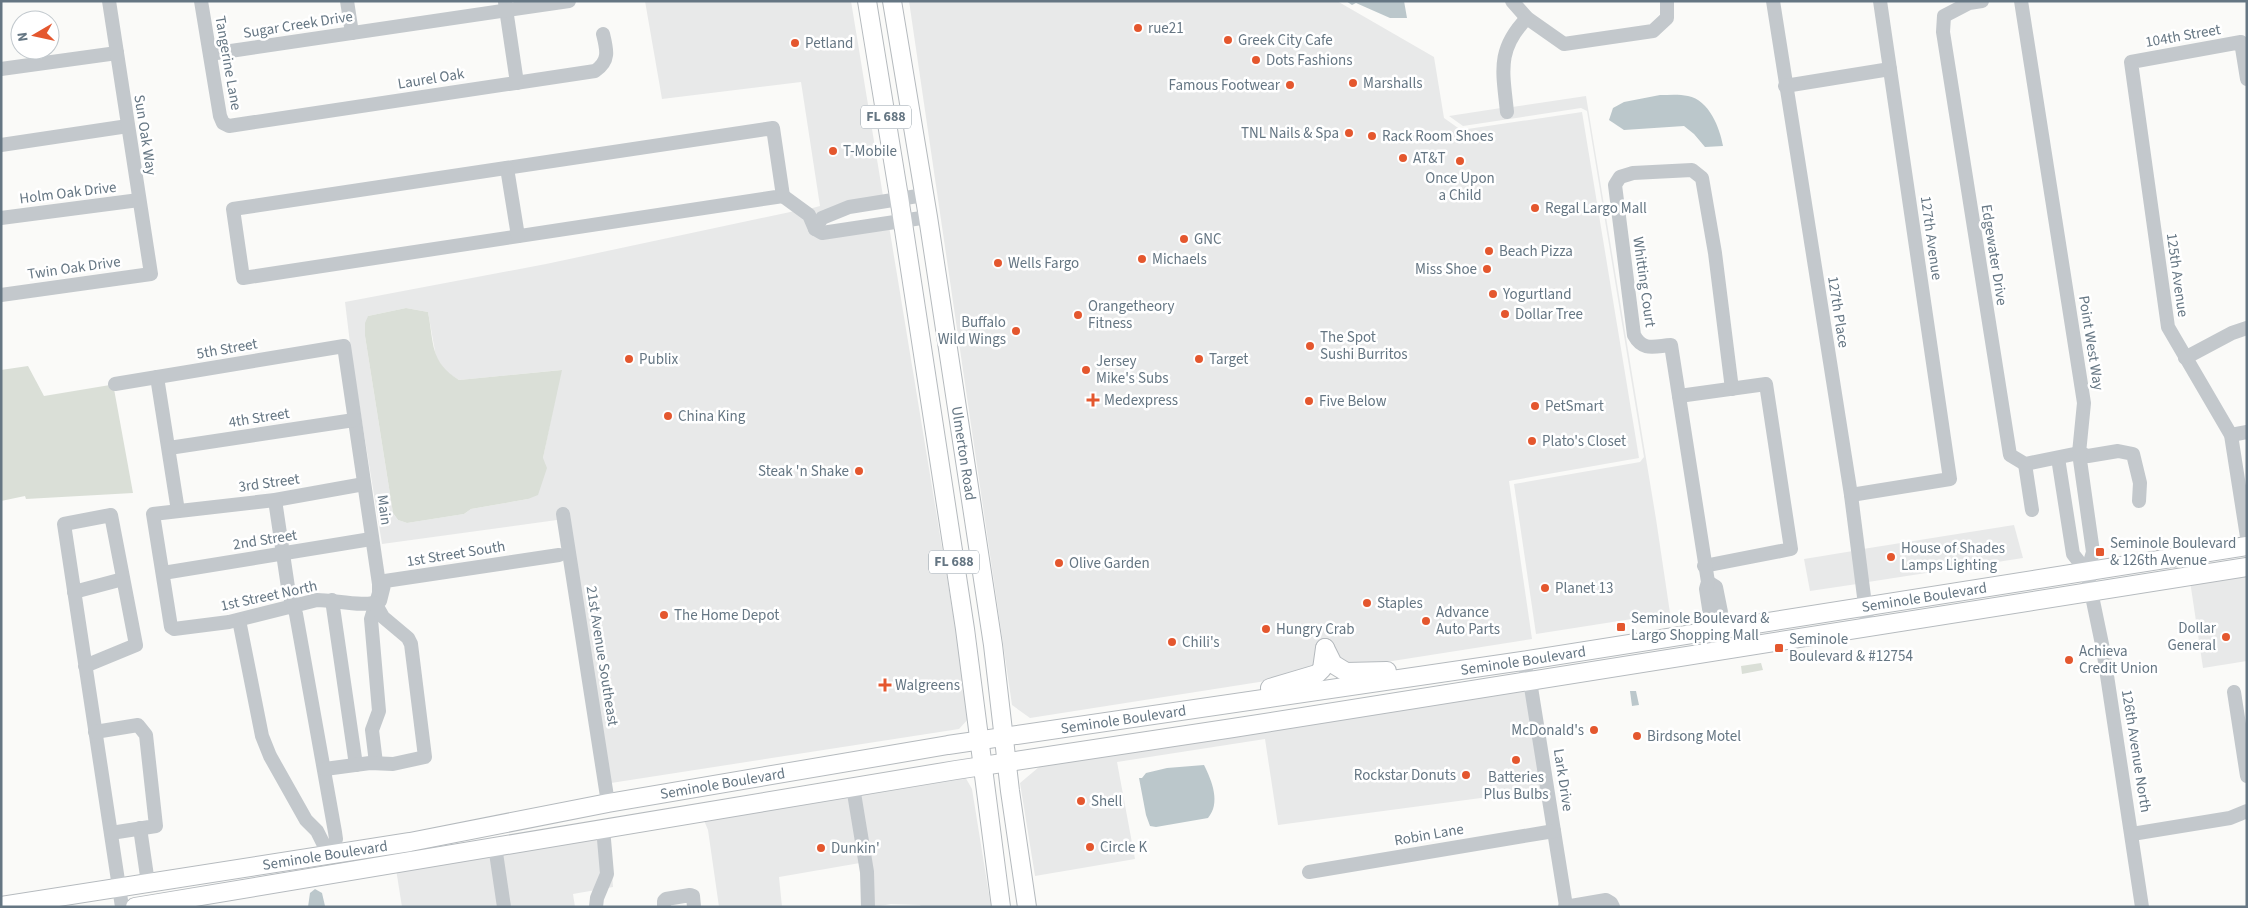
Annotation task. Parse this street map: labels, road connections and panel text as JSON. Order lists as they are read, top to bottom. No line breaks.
{"streets":{"main road":["FL 688","Ulmerton Road","Seminole Boulevard"],"street":["Sugar Creek Drive","104th Street","Tangerine Lane","Laurel Oak","Sun Oak Way","Holm Oak Drive","127th Avenue","Edgewater Drive","Twin Oak Drive","125th Avenue","Whitting Court","127th Place","Point West Way","5th Street","4th Street","3rd Street","Main","2nd Street","1st Street South","1st Street North","21st Avenue Southeast","126th Avenue North","Lark Drive","Robin Lane"]},"crossings":[["Sugar Creek Drive","Tangerine Lane"],["104th Street","125th Avenue"],["Tangerine Lane","Laurel Oak"],["Sun Oak Way","Holm Oak Drive"],["Sun Oak Way","Twin Oak Drive"],["127th Avenue","127th Place"],["Whitting Court","Seminole Boulevard"],["127th Place","Seminole Boulevard"],["Point West Way","Seminole Boulevard"],["Point West Way","126th Avenue North"],["5th Street","Main"],["4th Street","Main"],["Ulmerton Road","Seminole Boulevard"],["3rd Street","Main"],["3rd Street","2nd Street"],["3rd Street","1st Street North"],["Main","2nd Street"],["Main","1st Street South"],["Main","1st Street North"],["2nd Street","1st Street North"],["1st Street South","1st Street North"],["Seminole Boulevard","21st Avenue Southeast"],["Seminole Boulevard","126th Avenue North"],["Seminole Boulevard","Lark Drive"],["Lark Drive","Robin Lane"]],"places":{"other":["rue21","Greek City Cafe","Petland","Dots Fashions","Marshalls","Famous Footwear","TNL Nails & Spa","Rack Room Shoes","T-Mobile","AT&T","Once Upon a Child","Regal Largo Mall","GNC","Beach Pizza","Michaels","Wells Fargo","Miss Shoe","Yogurtland","Dollar Tree","Orangetheory Fitness","Buffalo Wild Wings","The Spot Sushi Burritos","Publix","Target","Jersey Mike's Subs","Five Below","PetSmart","China King","Plato's Closet","Steak 'n Shake","House of Shades Lamps Lighting","Olive Garden","Planet 13","Staples","The Home Depot","Advance Auto Parts","Hungry Crab","Dollar General","Chili's","Achieva Credit Union","McDonald's","Birdsong Motel","Batteries Plus Bulbs","Rockstar Donuts","Shell","Circle K","Dunkin'"],"health":["Medexpress","Walgreens"],"transit":["Seminole Boulevard & 126th Avenue","Seminole Boulevard & Largo Shopping Mall","Seminole Boulevard & #12754"]},"north":"left"}
